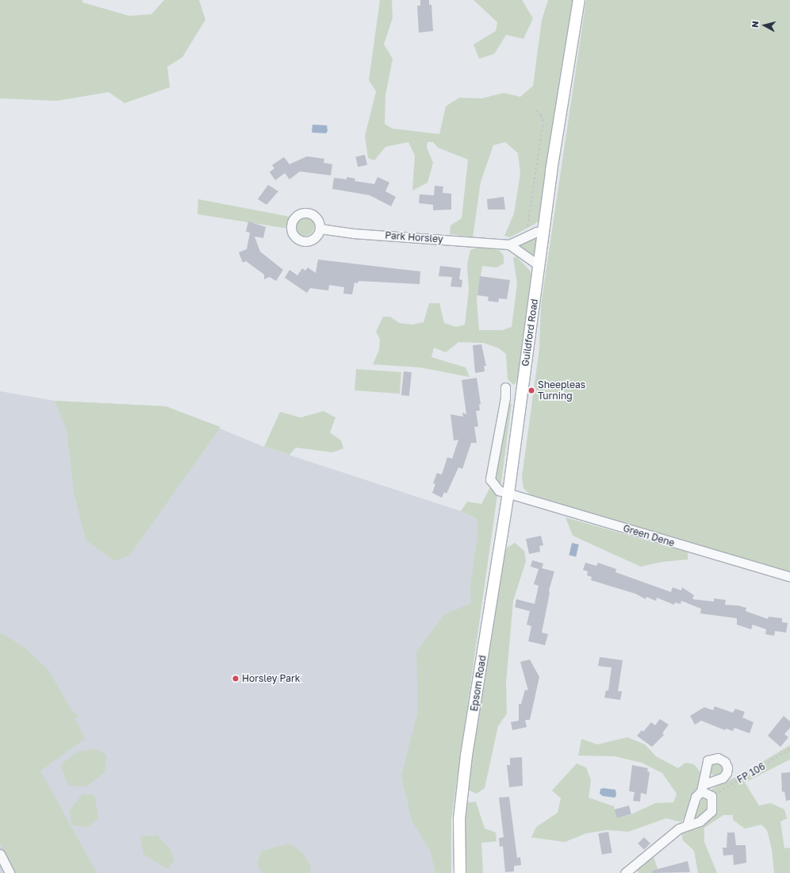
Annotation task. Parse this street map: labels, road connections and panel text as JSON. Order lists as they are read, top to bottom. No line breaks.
{"streets":{"main road":["Guildford Road","Epsom Road"],"street":["Park Horsley","Green Dene"],"path":["FP 106"]},"crossings":[["Park Horsley","Guildford Road"],["Guildford Road","Green Dene"],["Guildford Road","Epsom Road"],["Green Dene","Epsom Road"]],"places":["Sheepleas Turning","Horsley Park"],"north":"left"}
